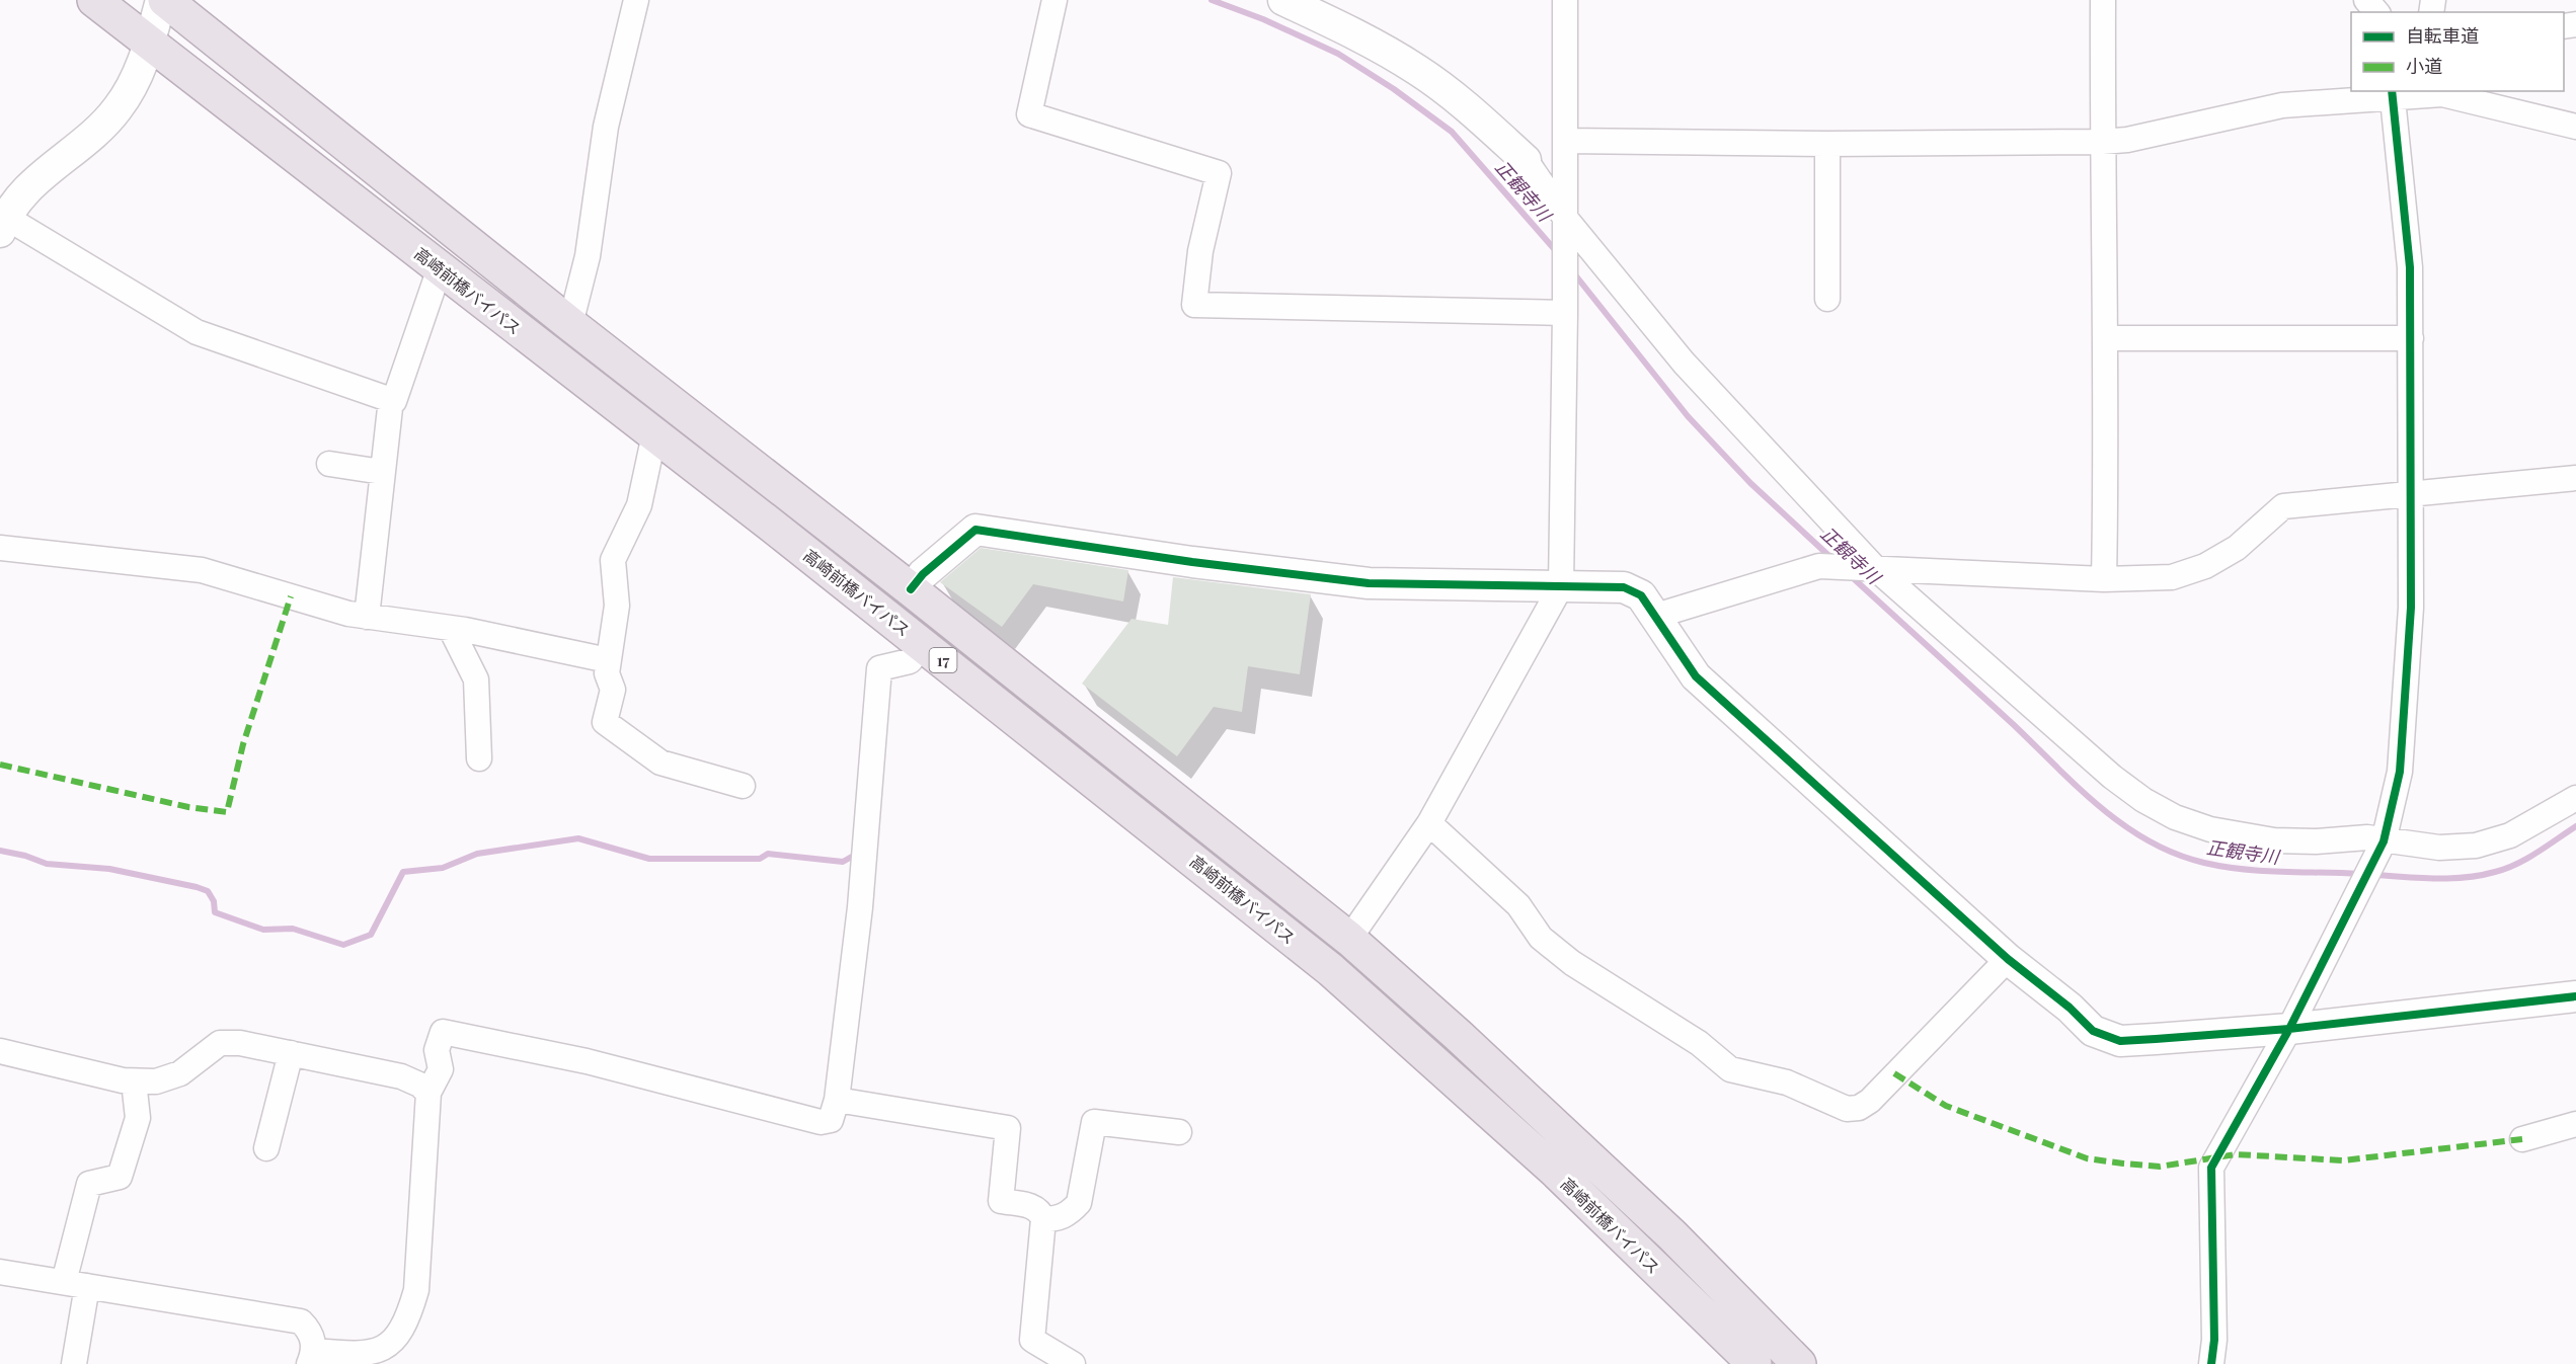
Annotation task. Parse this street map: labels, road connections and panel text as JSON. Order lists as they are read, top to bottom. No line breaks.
{"streets":{"highway":["高崎前橋バイパス","17"]},"water":["正観寺川"],"legend":["自転車道","小道"]}
